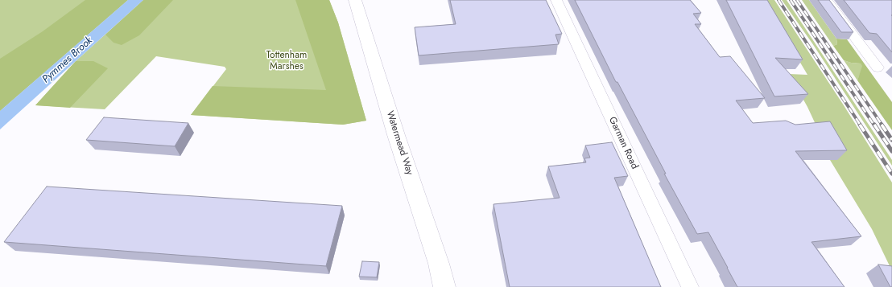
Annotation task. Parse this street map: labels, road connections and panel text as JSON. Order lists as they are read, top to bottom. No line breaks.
{"streets":{"main road":["Watermead Way"],"street":["Garman Road"]},"water":["Pymmes Brook"],"parks":["Tottenham Marshes"]}
